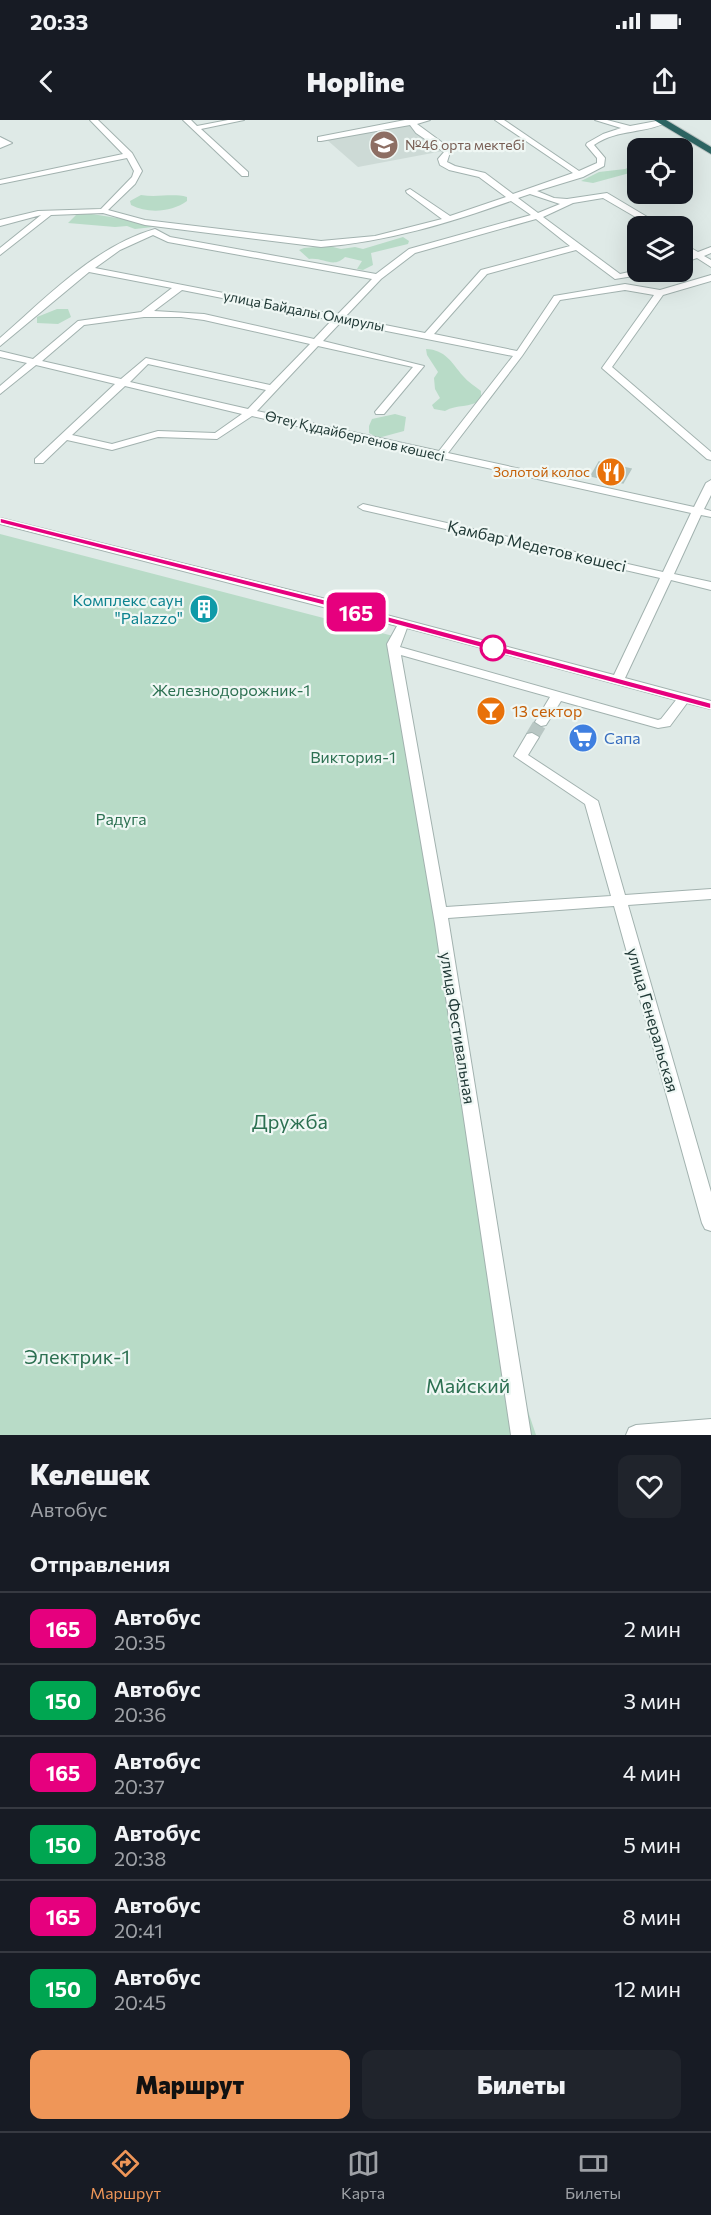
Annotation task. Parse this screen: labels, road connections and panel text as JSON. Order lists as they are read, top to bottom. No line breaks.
{"streets":{"street":["улица Байдалы Омирулы","Өтеу Құдайбергенов көшесі","Қамбар Медетов көшесі","улица Генеральская","улица Фестивальная"]},"parks":["Железнодорожник-1","Виктория-1","Радуга","Дружба","Электрик-1","Майский"],"places":{"school or university":["№46 орта мектебі"],"restaurant":["Золотой колос"],"building":["Комплекс саун \"Palazzo\""],"bar":["13 сектор"],"supermarket":["Сапа"]},"lines":["bus line 165"],"page":{"status":"20:33","header":"Hopline","on_map":"165","heading":[["Келешек","Автобус"],"Отправления"],"list":[{"mark":"165","name":"Автобус","note":"20:35","value":"2 мин"},{"mark":"150","name":"Автобус","note":"20:36","value":"3 мин"},{"mark":"165","name":"Автобус","note":"20:37","value":"4 мин"},{"mark":"150","name":"Автобус","note":"20:38","value":"5 мин"},{"mark":"165","name":"Автобус","note":"20:41","value":"8 мин"},{"mark":"150","name":"Автобус","note":"20:45","value":"12 мин"}],"buttons":["Маршрут","Билеты"],"tabs":["Маршрут","Карта","Билеты"]}}
